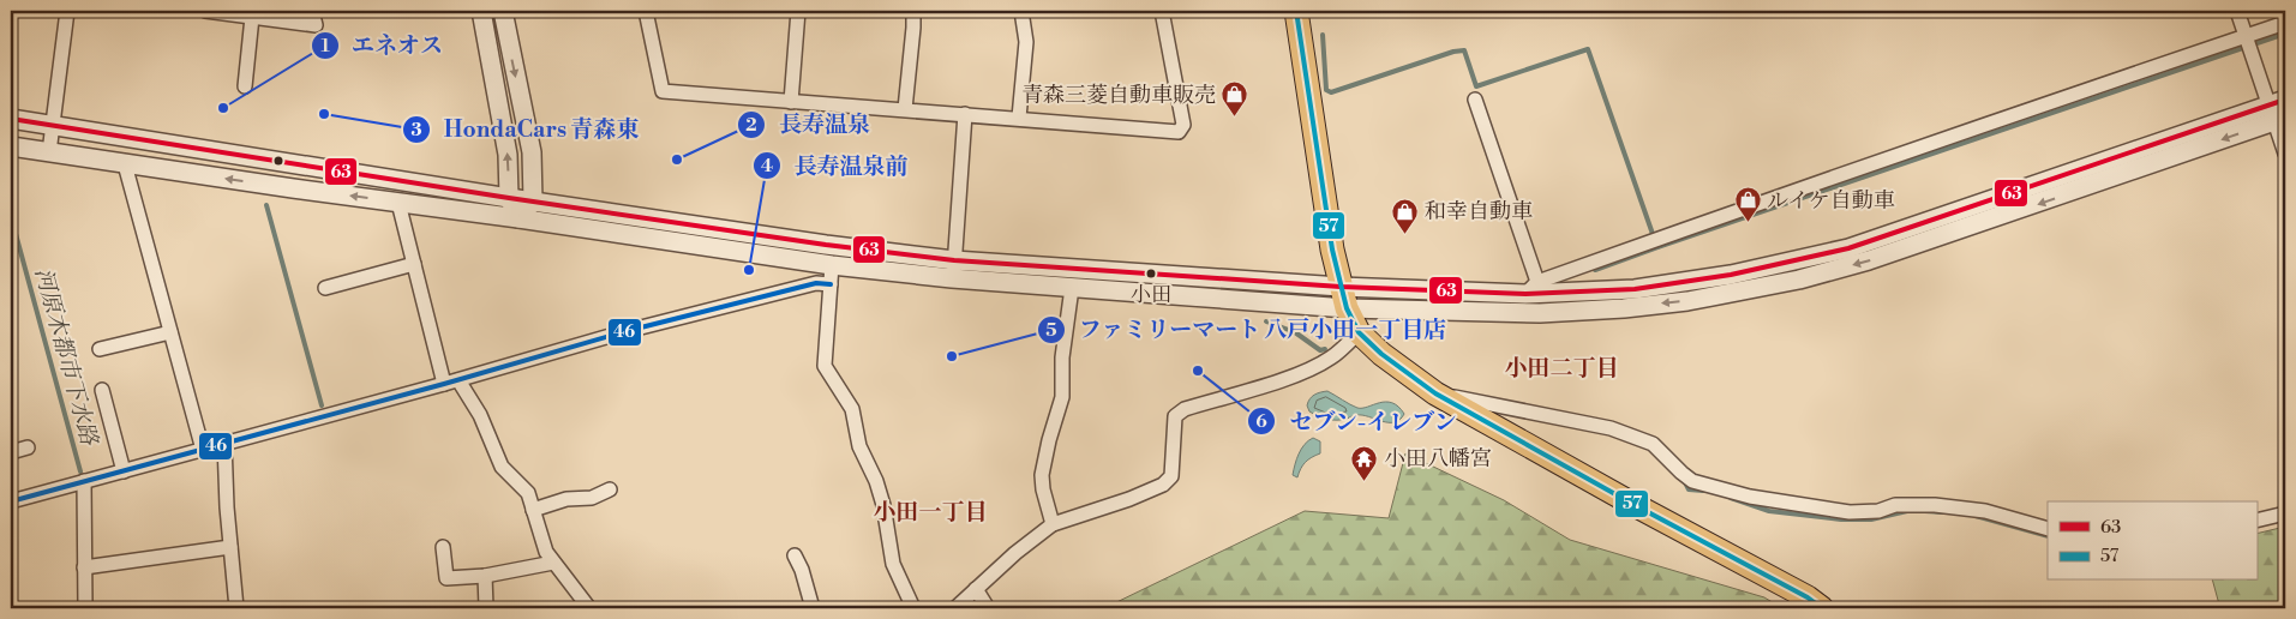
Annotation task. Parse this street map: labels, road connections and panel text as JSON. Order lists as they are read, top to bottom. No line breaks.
{"districts":["小田二丁目","小田一丁目"],"water":["河原木都市下水路"],"places":{"other":["エネオス","HondaCars 青森東","長寿温泉","長寿温泉前","小田","ファミリーマート 八戸小田一丁目店","セブン-イレブン"],"shop":["青森三菱自動車販売","ルイケ自動車","和幸自動車"],"temple":["小田八幡宮"]},"lines":["transit line 57","transit line 63","transit line 46"],"legend":["63","57"]}
